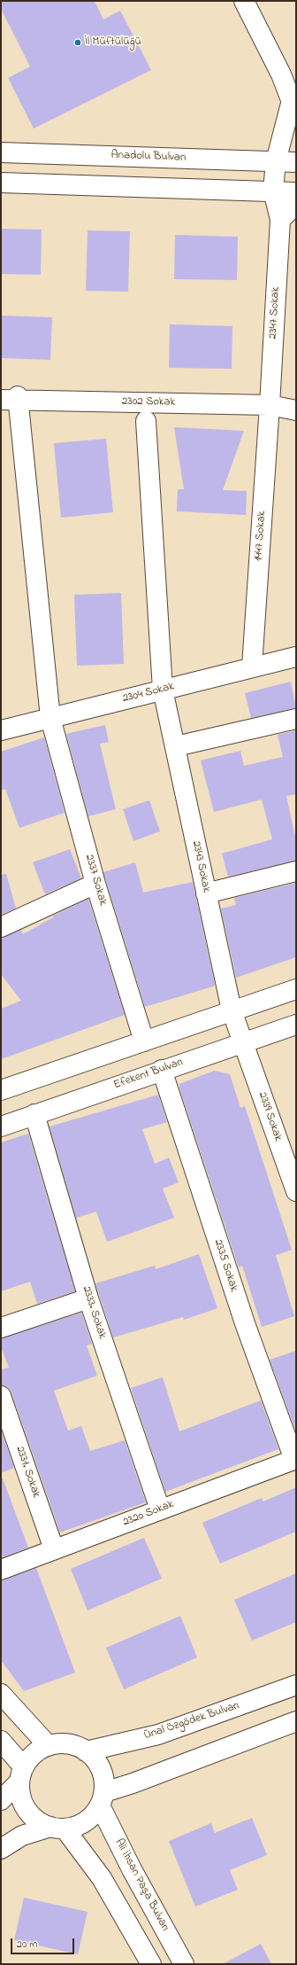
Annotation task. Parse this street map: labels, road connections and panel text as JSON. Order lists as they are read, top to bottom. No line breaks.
{"streets":{"street":["Anadolu Bulvarı","2347 Sokak","2302 Sokak","1447 Sokak","2304 Sokak","2343 Sokak","2337 Sokak","Efekent Bulvarı","2339 Sokak","2335 Sokak","2333. Sokak","2331. Sokak","2320 Sokak","Ünal Özgödek Bulvarı","Ali İhsan Paşa Bulvarı"]},"crossings":[["Anadolu Bulvarı","2347 Sokak"],["2347 Sokak","2302 Sokak"],["2347 Sokak","1447 Sokak"],["2302 Sokak","1447 Sokak"],["2302 Sokak","2337 Sokak"],["1447 Sokak","2304 Sokak"],["2304 Sokak","2343 Sokak"],["2304 Sokak","2337 Sokak"],["2343 Sokak","Efekent Bulvarı"],["2343 Sokak","2339 Sokak"],["Efekent Bulvarı","2339 Sokak"],["Efekent Bulvarı","2335 Sokak"],["Efekent Bulvarı","2333. Sokak"],["2335 Sokak","2320 Sokak"],["2333. Sokak","2320 Sokak"],["2331. Sokak","2320 Sokak"],["Ünal Özgödek Bulvarı","Ali İhsan Paşa Bulvarı"]],"places":["İl Müftülüğü"],"scale_bar":"20 m"}
